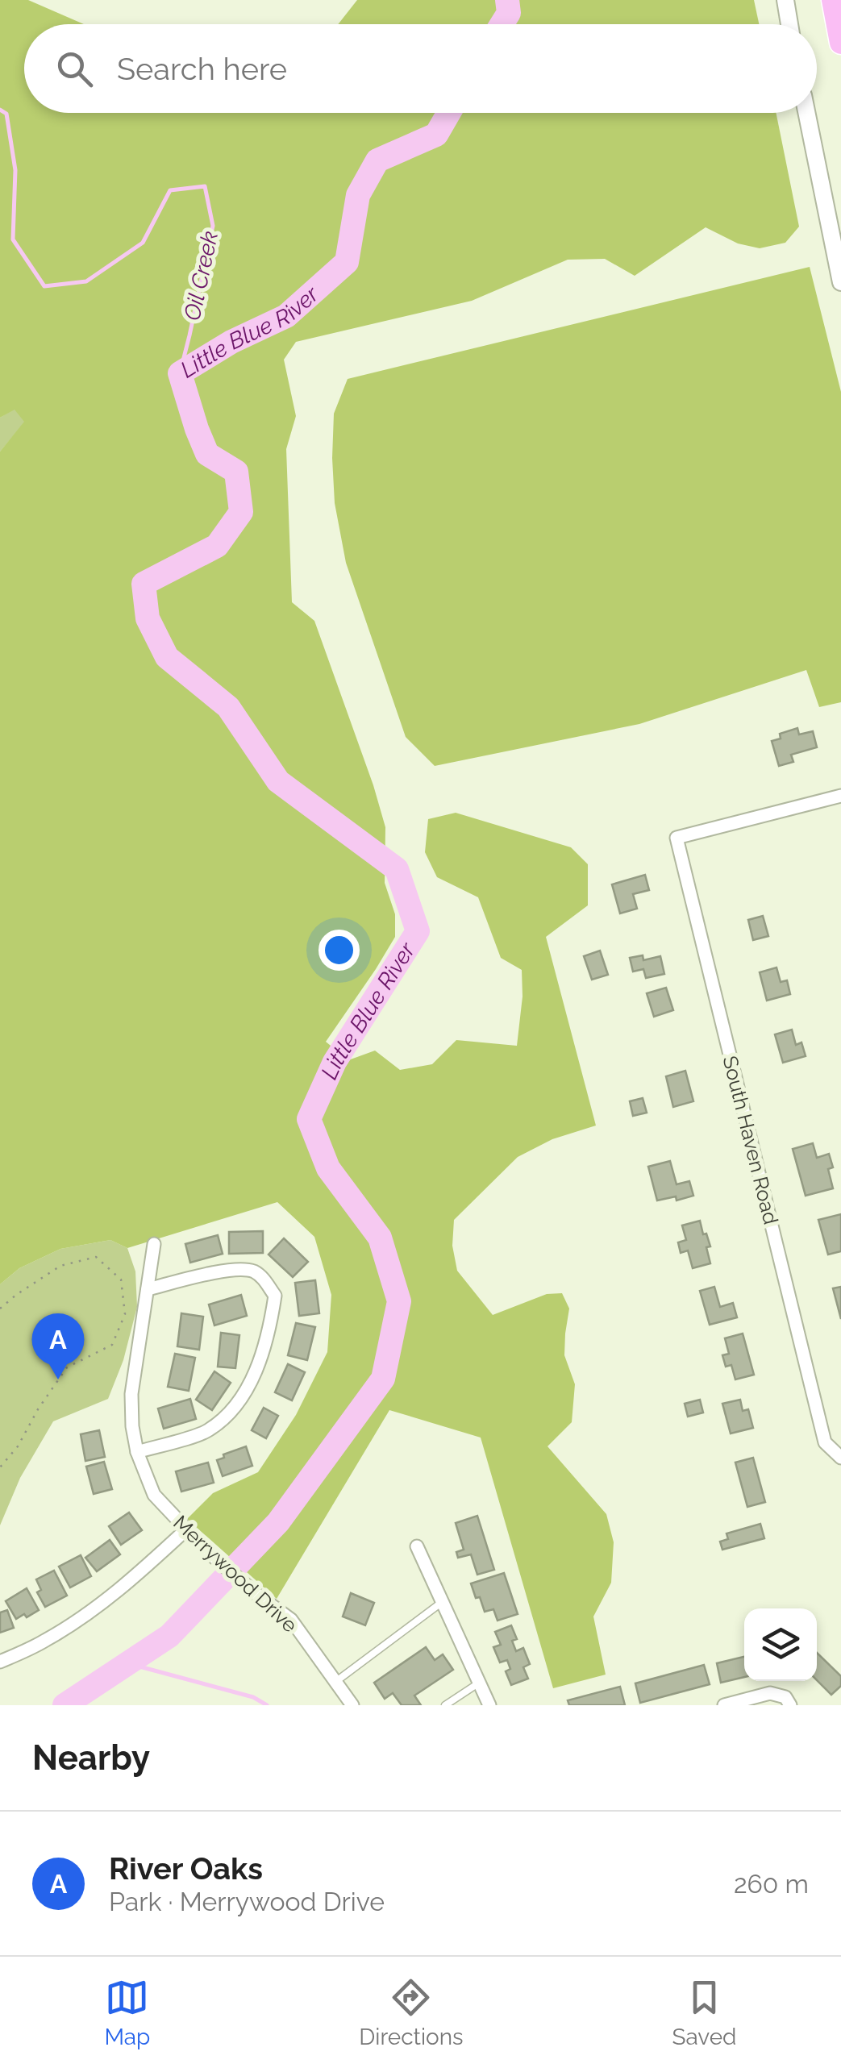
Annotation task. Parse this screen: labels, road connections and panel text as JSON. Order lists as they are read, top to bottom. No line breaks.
{"streets":{"street":["South Haven Road","Merrywood Drive"]},"water":["Oil Creek","Little Blue River"],"page":{"search":"Search here","pins":"A","heading":"Nearby","list":[{"mark":"A","name":"River Oaks","note":"Park · Merrywood Drive","value":"260 m"}],"nav":["Map","Directions","Saved"]}}
